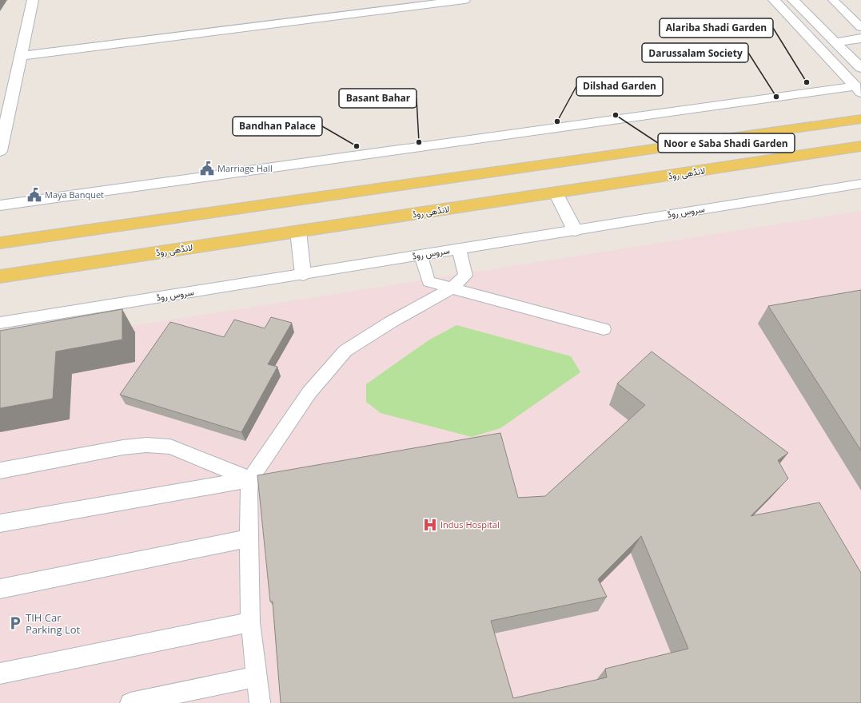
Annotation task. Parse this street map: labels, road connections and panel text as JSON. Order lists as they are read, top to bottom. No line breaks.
{"streets":{"main road":["لانڈھی روڈ"],"lane":["سروس روڈ"]},"places":{"other":["Alariba Shadi Garden","Darussalam Society","Noor e Saba Shadi Garden","Dilshad Garden","Basant Bahar","Bandhan Palace"],"public building":["Marriage Hall","Maya Banquet"],"hospital":["Indus Hospital"],"parking":["TIH Car Parking Lot"]}}
